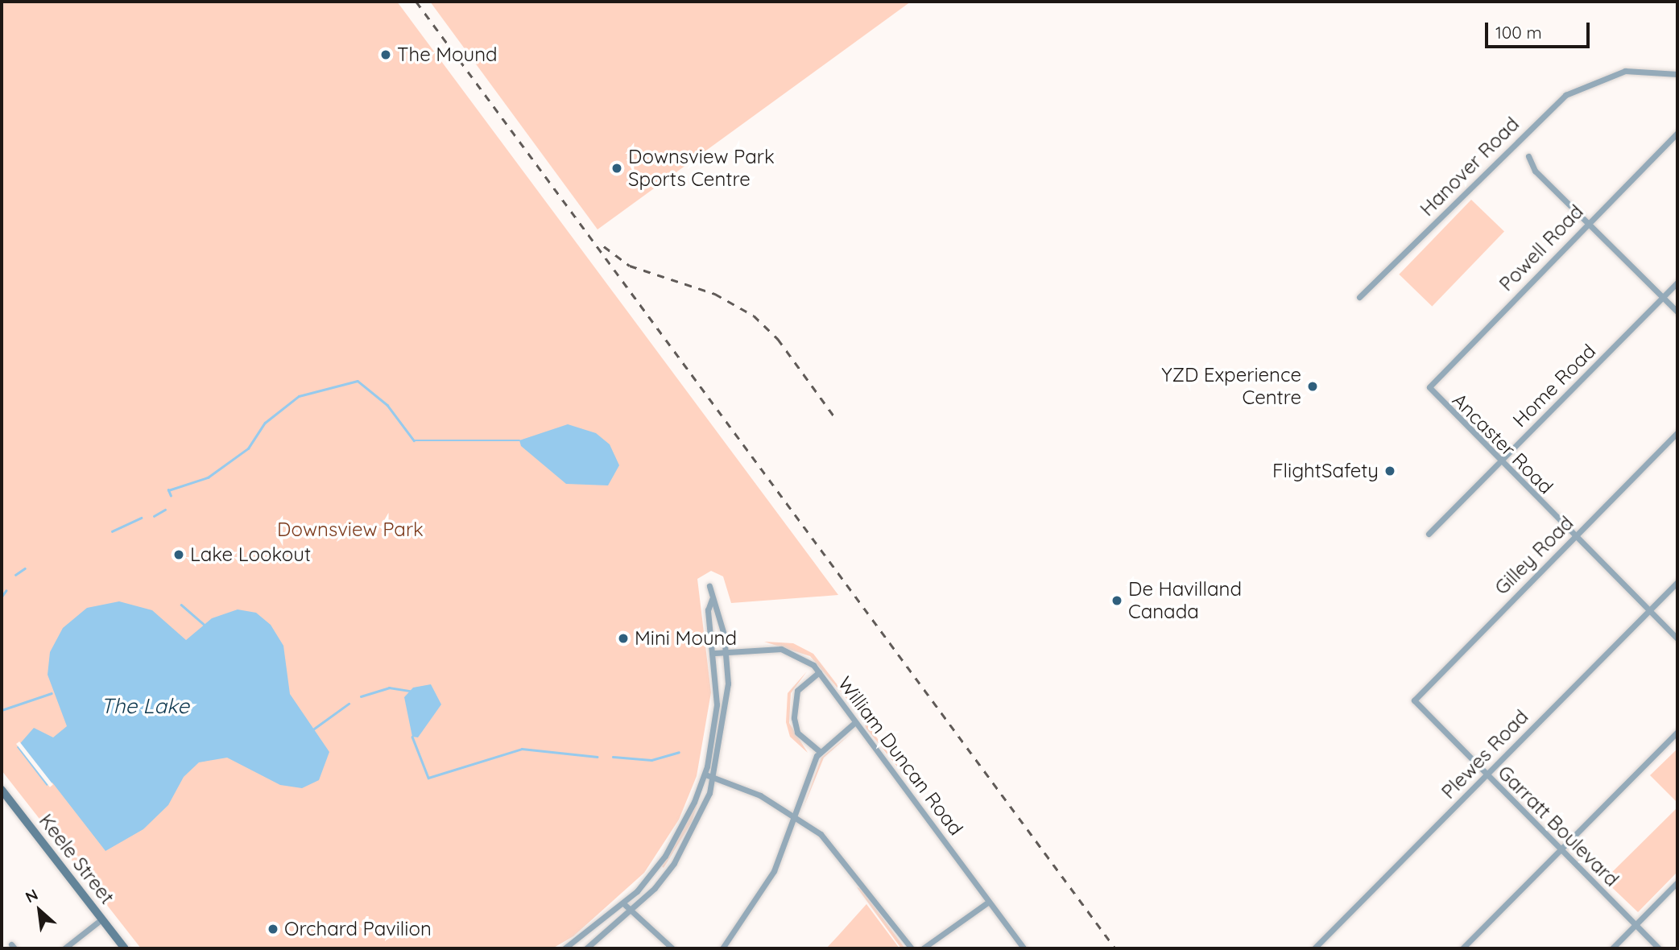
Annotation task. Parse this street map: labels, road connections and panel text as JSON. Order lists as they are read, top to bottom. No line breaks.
{"streets":{"main road":["Keele Street"],"street":["Hanover Road","Powell Road","Home Road","Ancaster Road","Gilley Road","Plewes Road","William Duncan Road","Garratt Boulevard"]},"crossings":[["Powell Road","Ancaster Road"],["Home Road","Ancaster Road"],["Ancaster Road","Gilley Road"],["Ancaster Road","Plewes Road"],["Gilley Road","Garratt Boulevard"],["Plewes Road","Garratt Boulevard"]],"water":["The Lake"],"parks":["Downsview Park"],"places":["The Mound","Downsview Park Sports Centre","YZD Experience Centre","FlightSafety","Lake Lookout","De Havilland Canada","Mini Mound","Orchard Pavilion"],"scale_bar":"100 m","north":"top left"}
